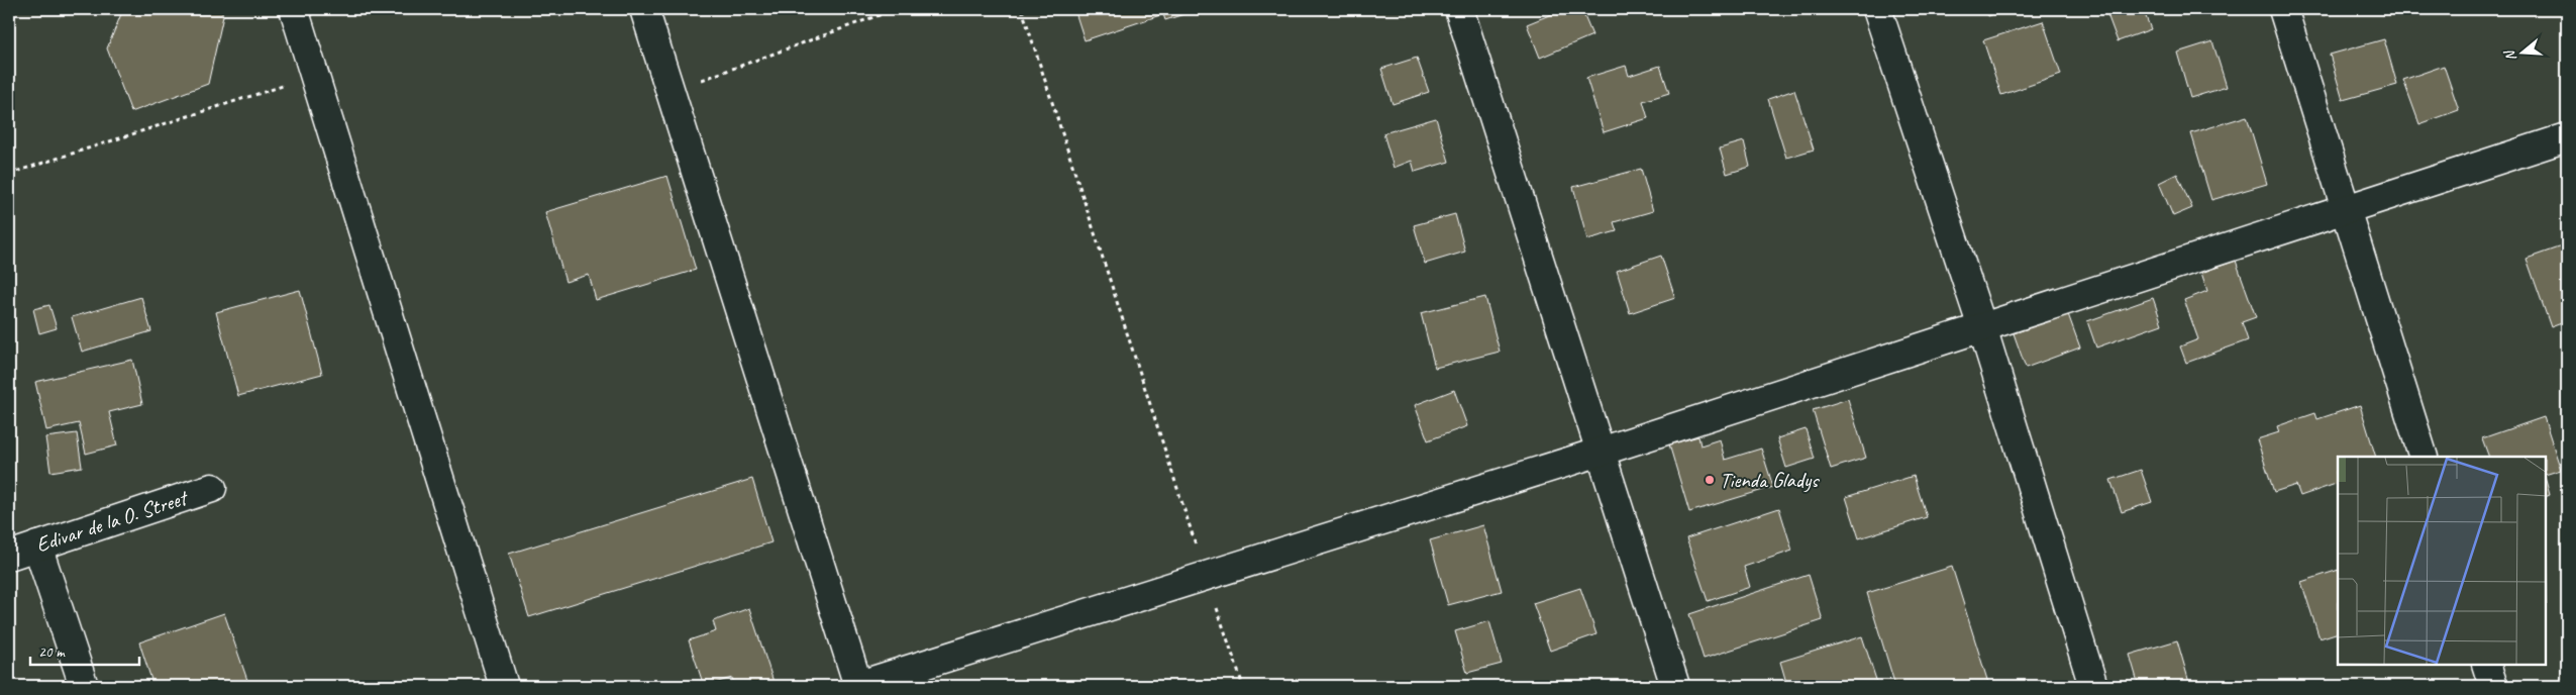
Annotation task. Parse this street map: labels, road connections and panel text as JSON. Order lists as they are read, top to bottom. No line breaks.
{"streets":{"street":["Edivar de la O. Street"]},"places":["Tienda Gladys"],"scale_bar":"20 m","north":"left"}
